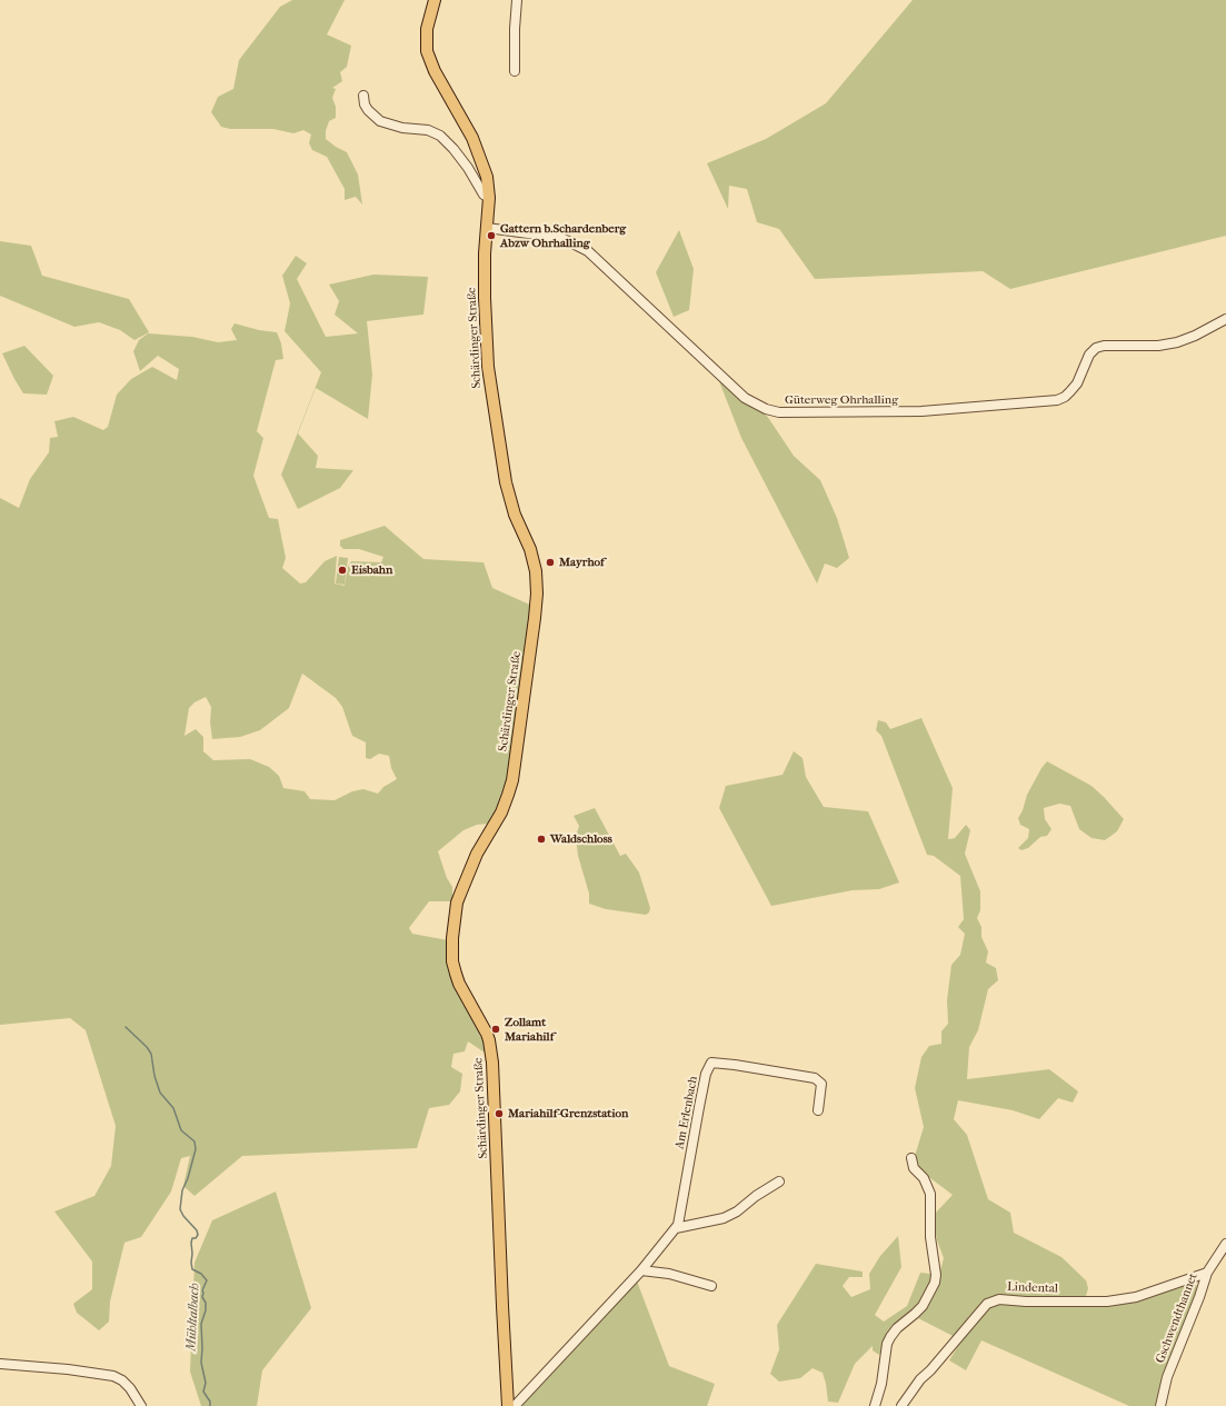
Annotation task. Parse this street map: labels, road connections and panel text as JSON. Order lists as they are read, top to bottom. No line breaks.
{"streets":{"main road":["Schärdinger Straße"],"street":["Güterweg Ohrhalling","Am Erlenbach","Lindental","Gschwendthannet"]},"crossings":[["Schärdinger Straße","Güterweg Ohrhalling"],["Lindental","Gschwendthannet"]],"water":["Mühltalbach"],"places":["Gattern b.Schardenberg Abzw Ohrhalling","Mayrhof","Eisbahn","Waldschloss","Zollamt Mariahilf","Mariahilf-Grenzstation"]}
